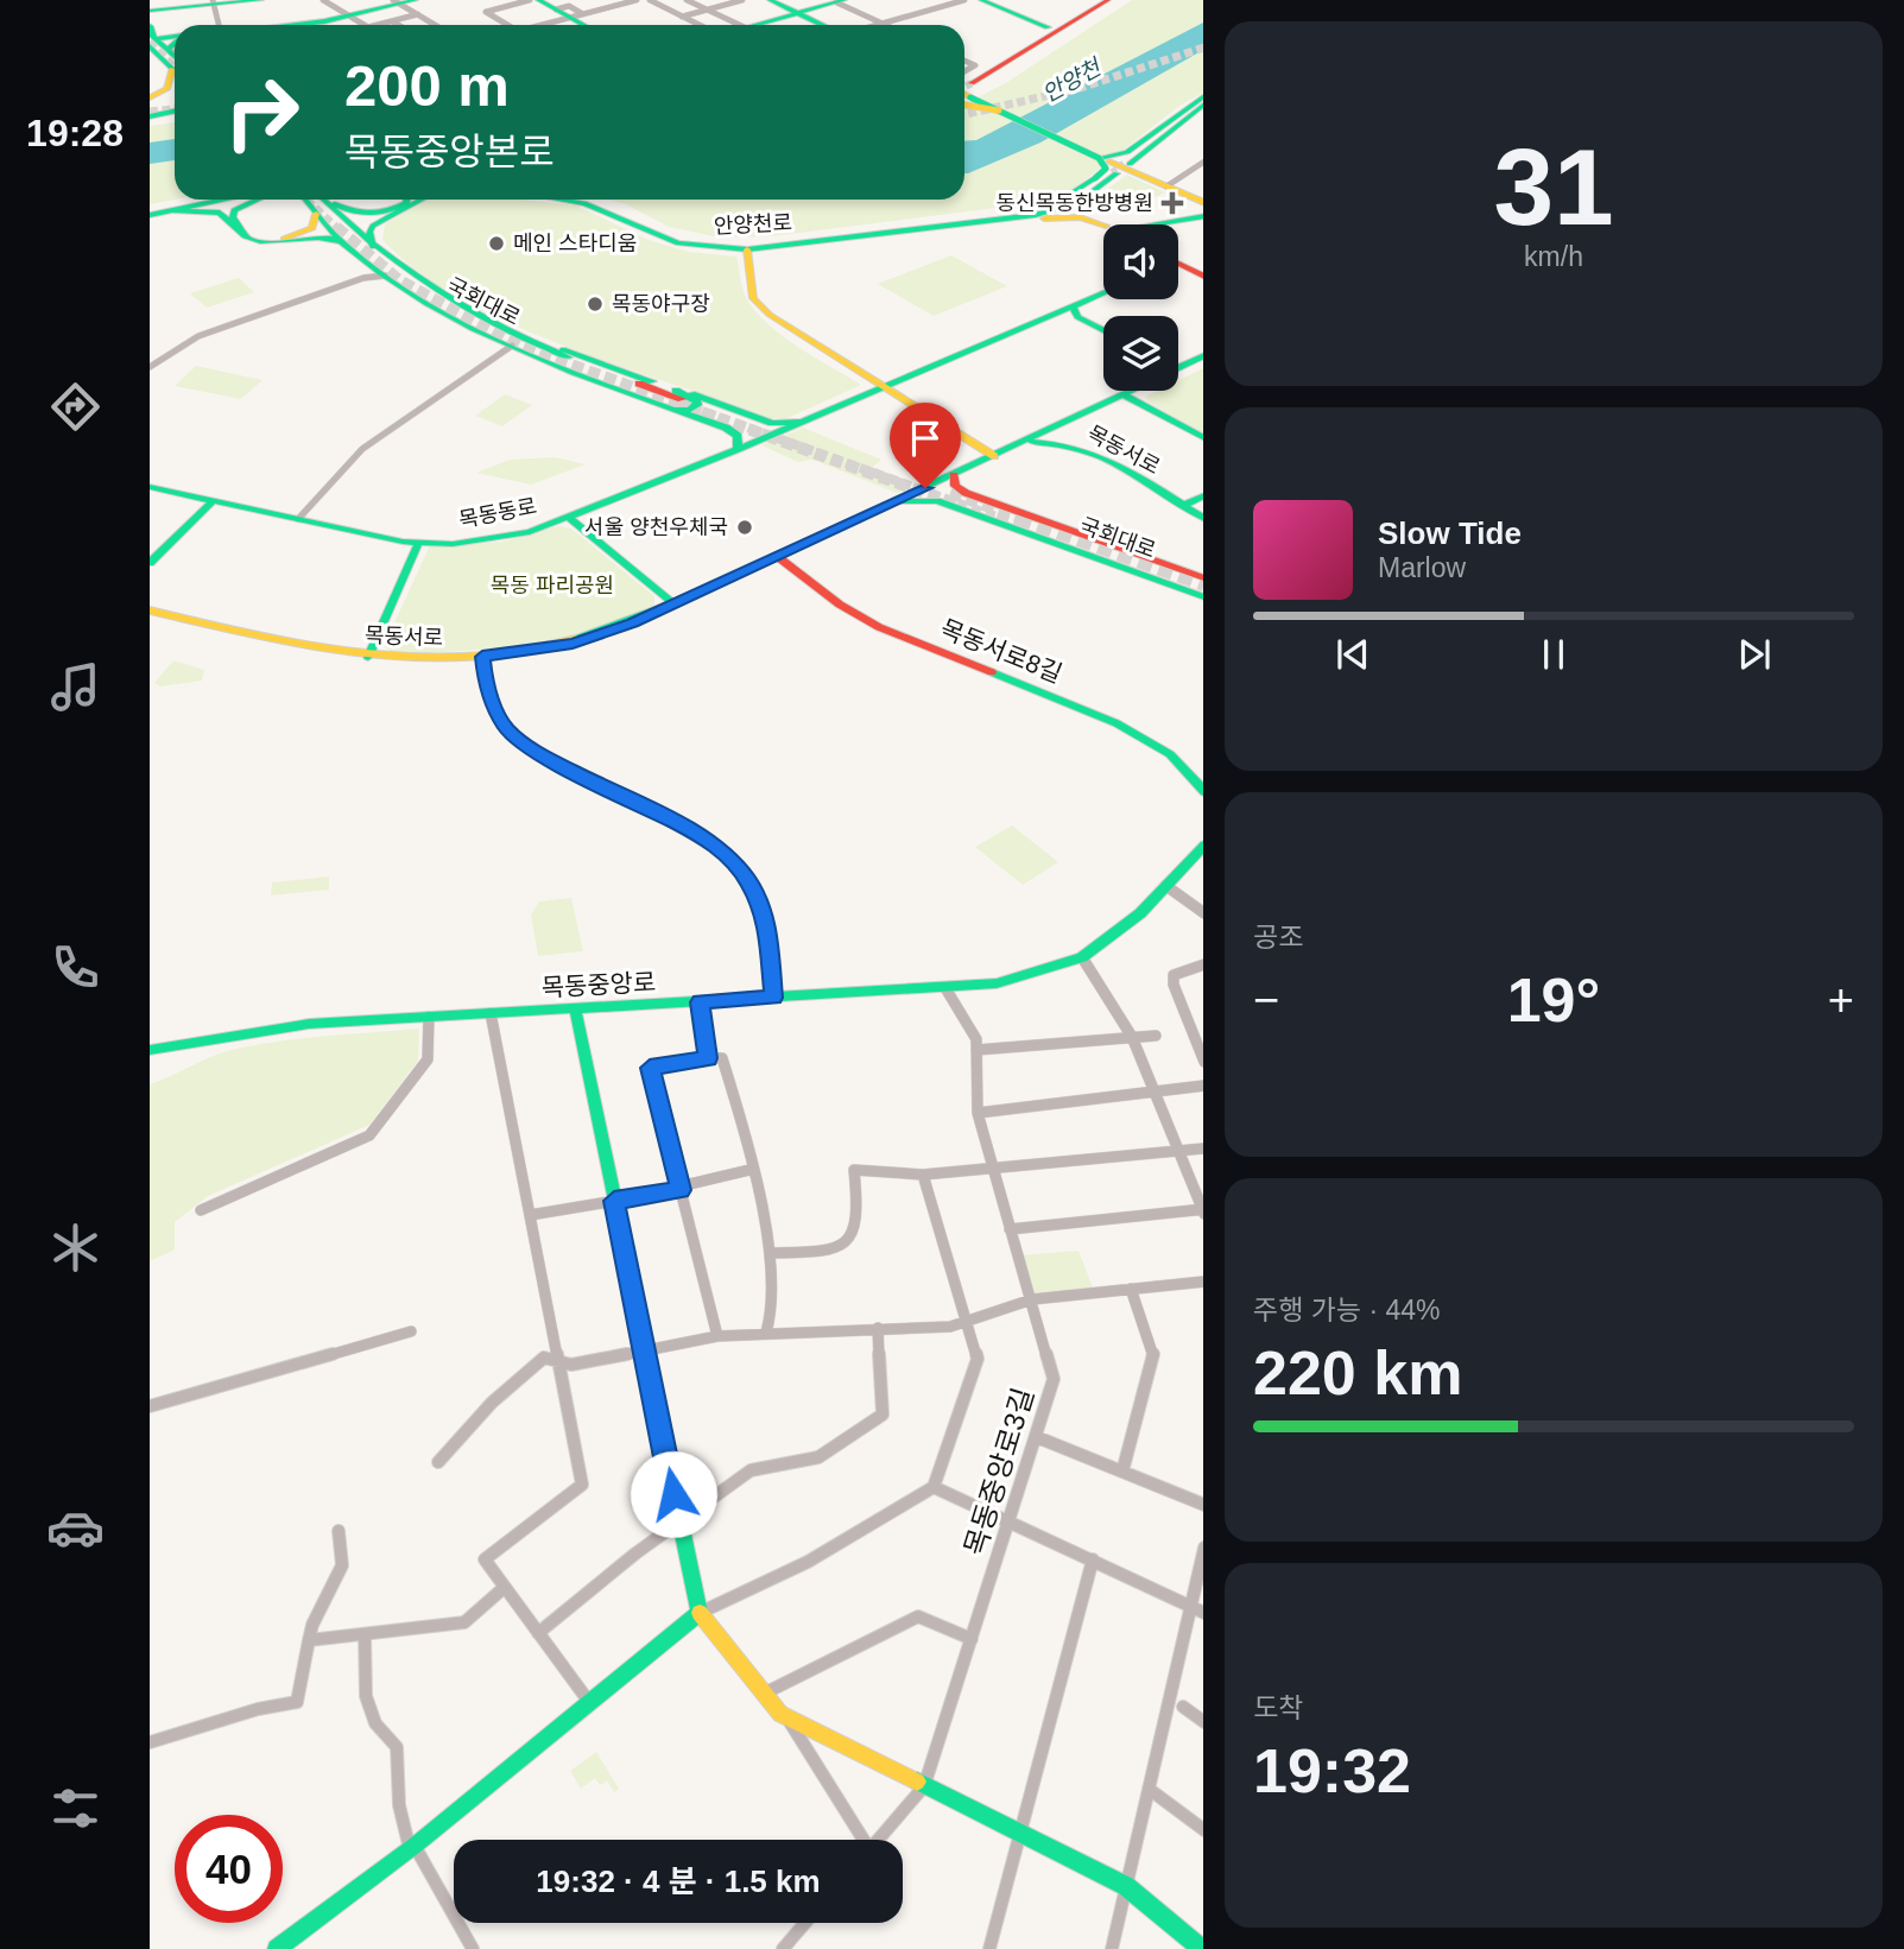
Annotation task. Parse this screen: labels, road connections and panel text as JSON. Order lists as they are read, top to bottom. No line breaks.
{"streets":{"main road":["안양천로","국회대로","목동서로","목동동로","목동서로8길","목동중앙로"],"street":["목동중앙로3길"]},"crossings":[["목동서로","목동서로8길"],["목동중앙로","목동중앙로3길"]],"water":["안양천"],"parks":["목동 파리공원"],"places":{"health":["동신목동한방병원"],"other":["메인 스타디움","목동야구장","서울 양천우체국"]},"page":{"tabs":"19:28","tile":[["31","km/h"],"공조",["주행 가능 · 44%","220 km"],["도착","19:32"]],"turn":["200 m","목동중앙본로"],"song":["Slow Tide","Marlow"],"heat":["−","19°","+"],"limit":"40","trip":"19:32 · 4 분 · 1.5 km"}}
